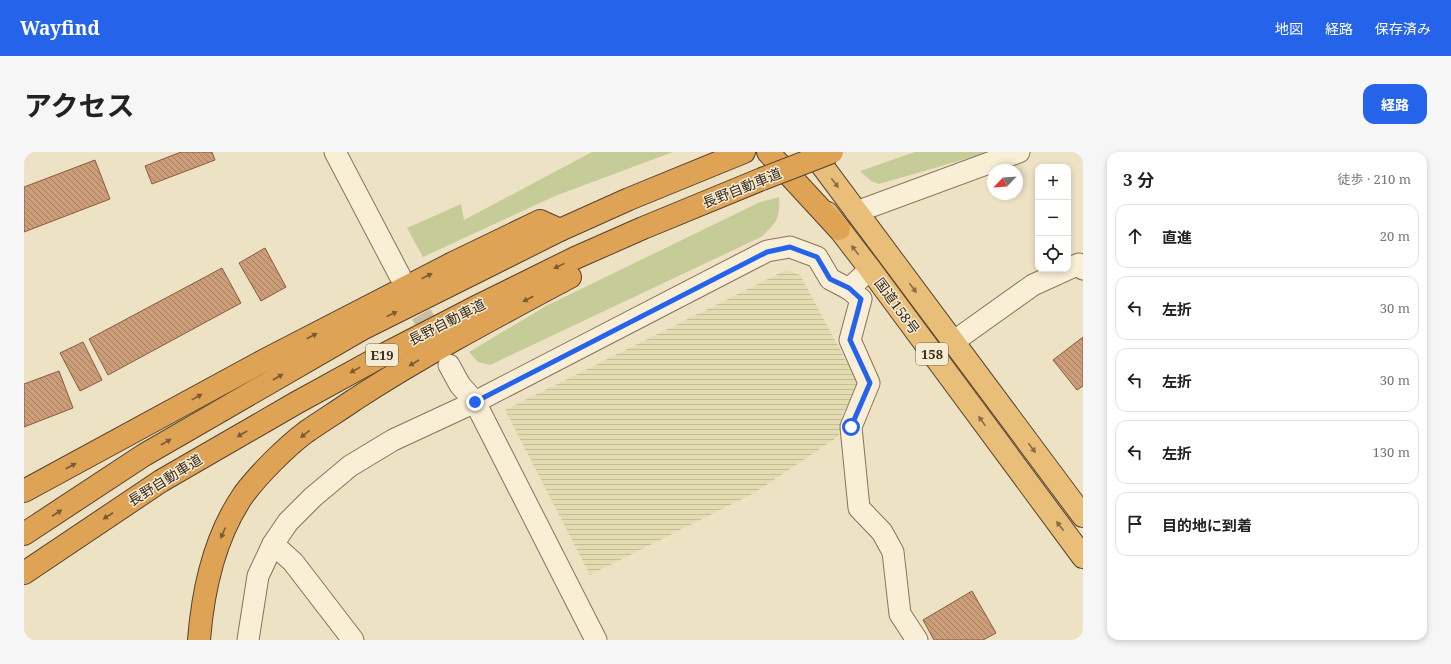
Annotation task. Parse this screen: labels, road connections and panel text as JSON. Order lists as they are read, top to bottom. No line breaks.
{"streets":{"highway":["長野自動車道","国道158号","158","E19"]},"north":"bottom left","page":{"header":"Wayfind","nav":["地図","経路","保存済み"],"title":"アクセス","buttons":"経路","heading":["3 分","徒歩 · 210 m"],"map_buttons":["+","−"],"list":[["直進","20 m"],["左折","30 m"],["左折","30 m"],["左折","130 m"],"目的地に到着"]}}
